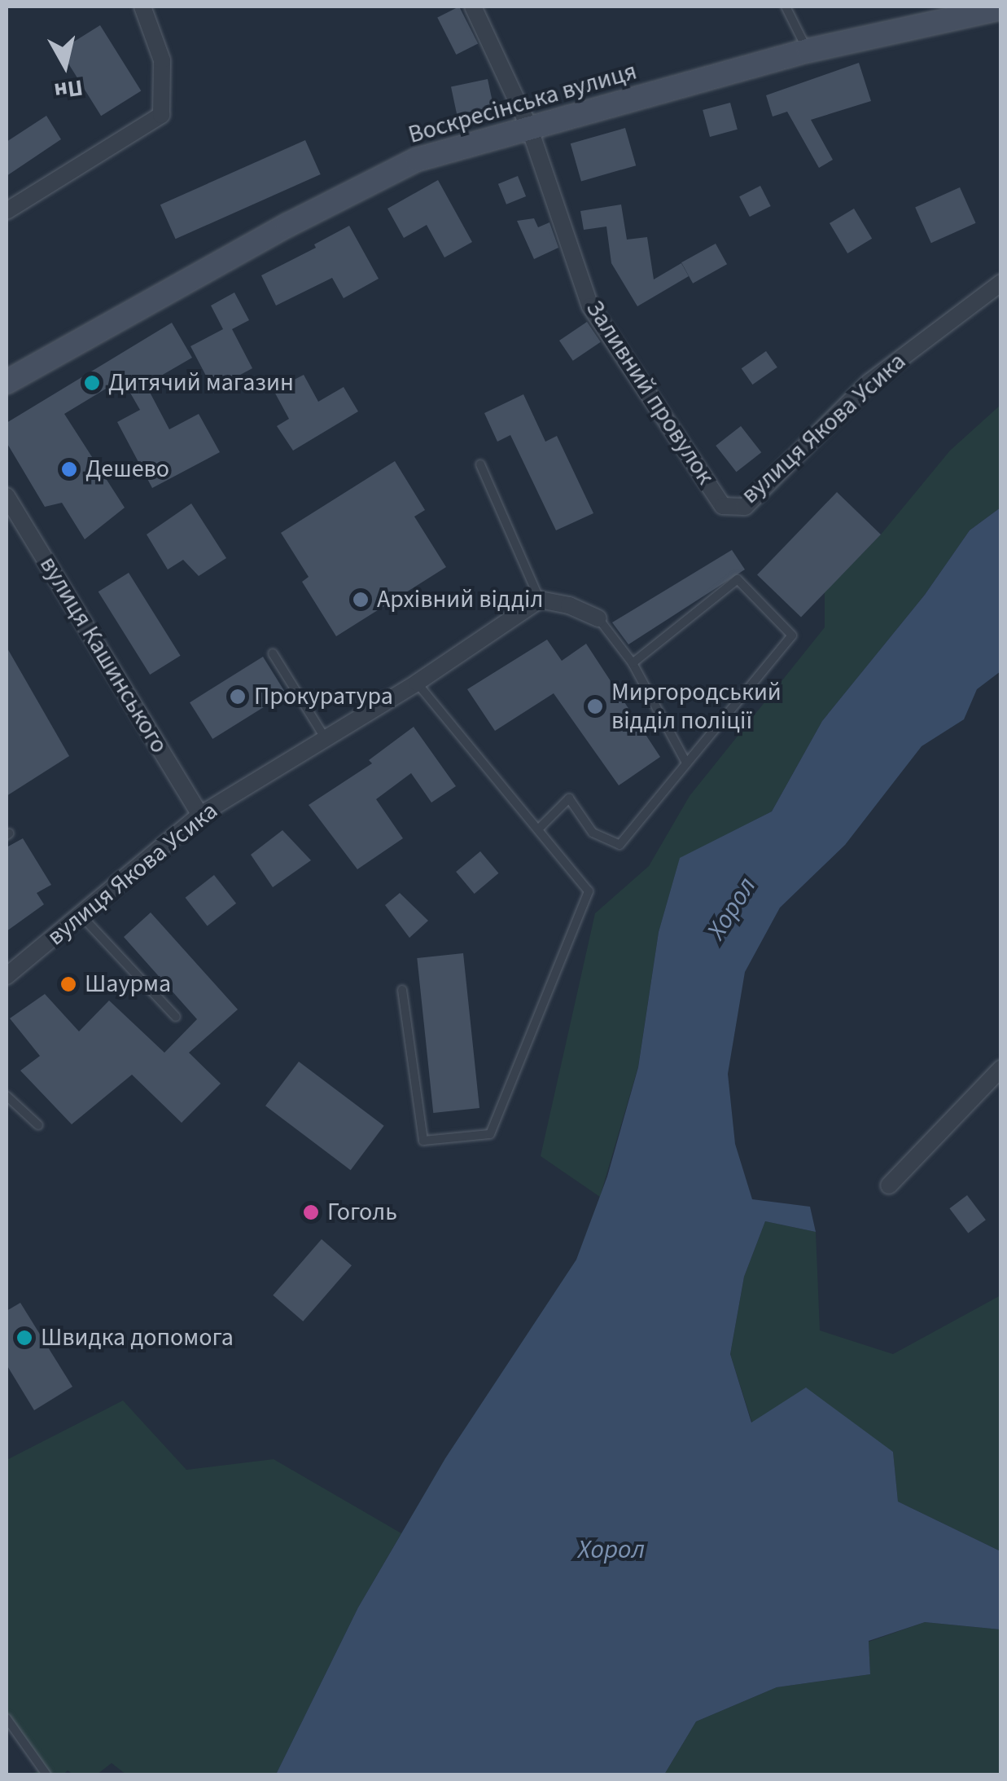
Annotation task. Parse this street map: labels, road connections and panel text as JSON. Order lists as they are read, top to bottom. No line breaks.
{"streets":{"street":["Воскресінська вулиця","Заливний провулок","вулиця Якова Усика","вулиця Кашинського"]},"crossings":[["Воскресінська вулиця","Заливний провулок"],["Заливний провулок","вулиця Якова Усика"],["вулиця Якова Усика","вулиця Кашинського"]],"water":["Хорол"],"places":["Дитячий магазин","Дешево","Архівний відділ","Прокуратура","Миргородський відділ поліції","Шаурма","Гоголь","Швидка допомога"],"north":"bottom"}
